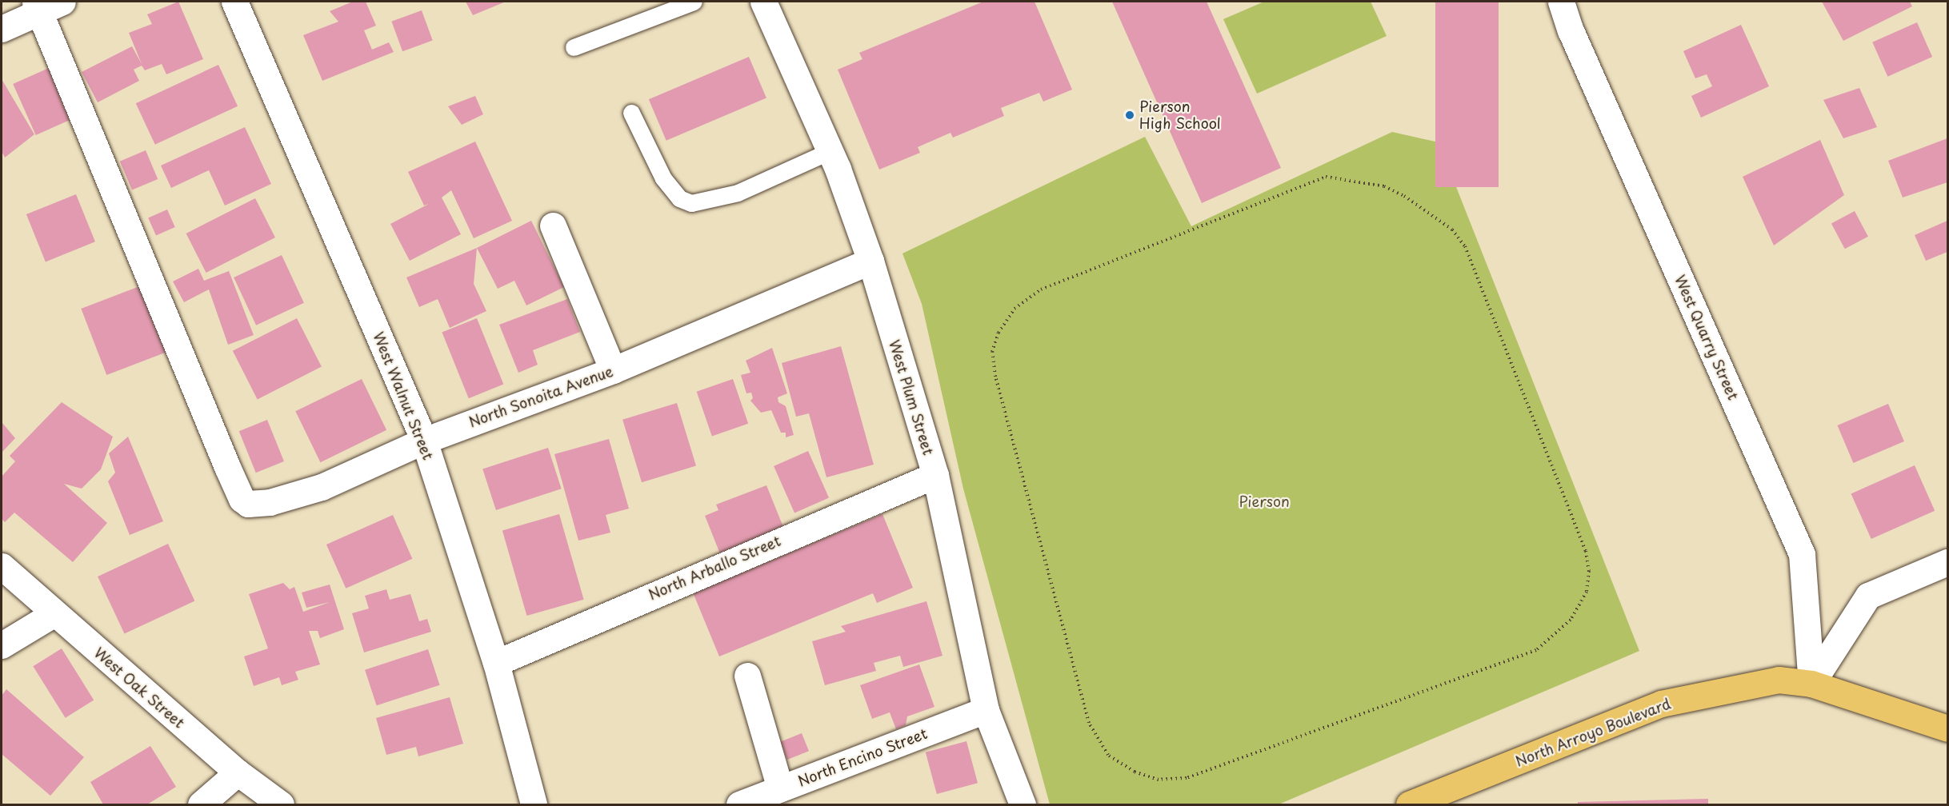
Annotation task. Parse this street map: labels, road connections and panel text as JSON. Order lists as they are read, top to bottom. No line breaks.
{"streets":{"main road":["North Arroyo Boulevard"],"street":["West Quarry Street","West Walnut Street","North Sonoita Avenue","West Plum Street","North Arballo Street","West Oak Street","North Encino Street"]},"crossings":[["West Quarry Street","North Arroyo Boulevard"],["West Walnut Street","North Sonoita Avenue"],["West Walnut Street","North Arballo Street"],["North Sonoita Avenue","West Plum Street"],["West Plum Street","North Arballo Street"],["West Plum Street","North Encino Street"]],"parks":["Pierson"],"places":["Pierson High School"]}
